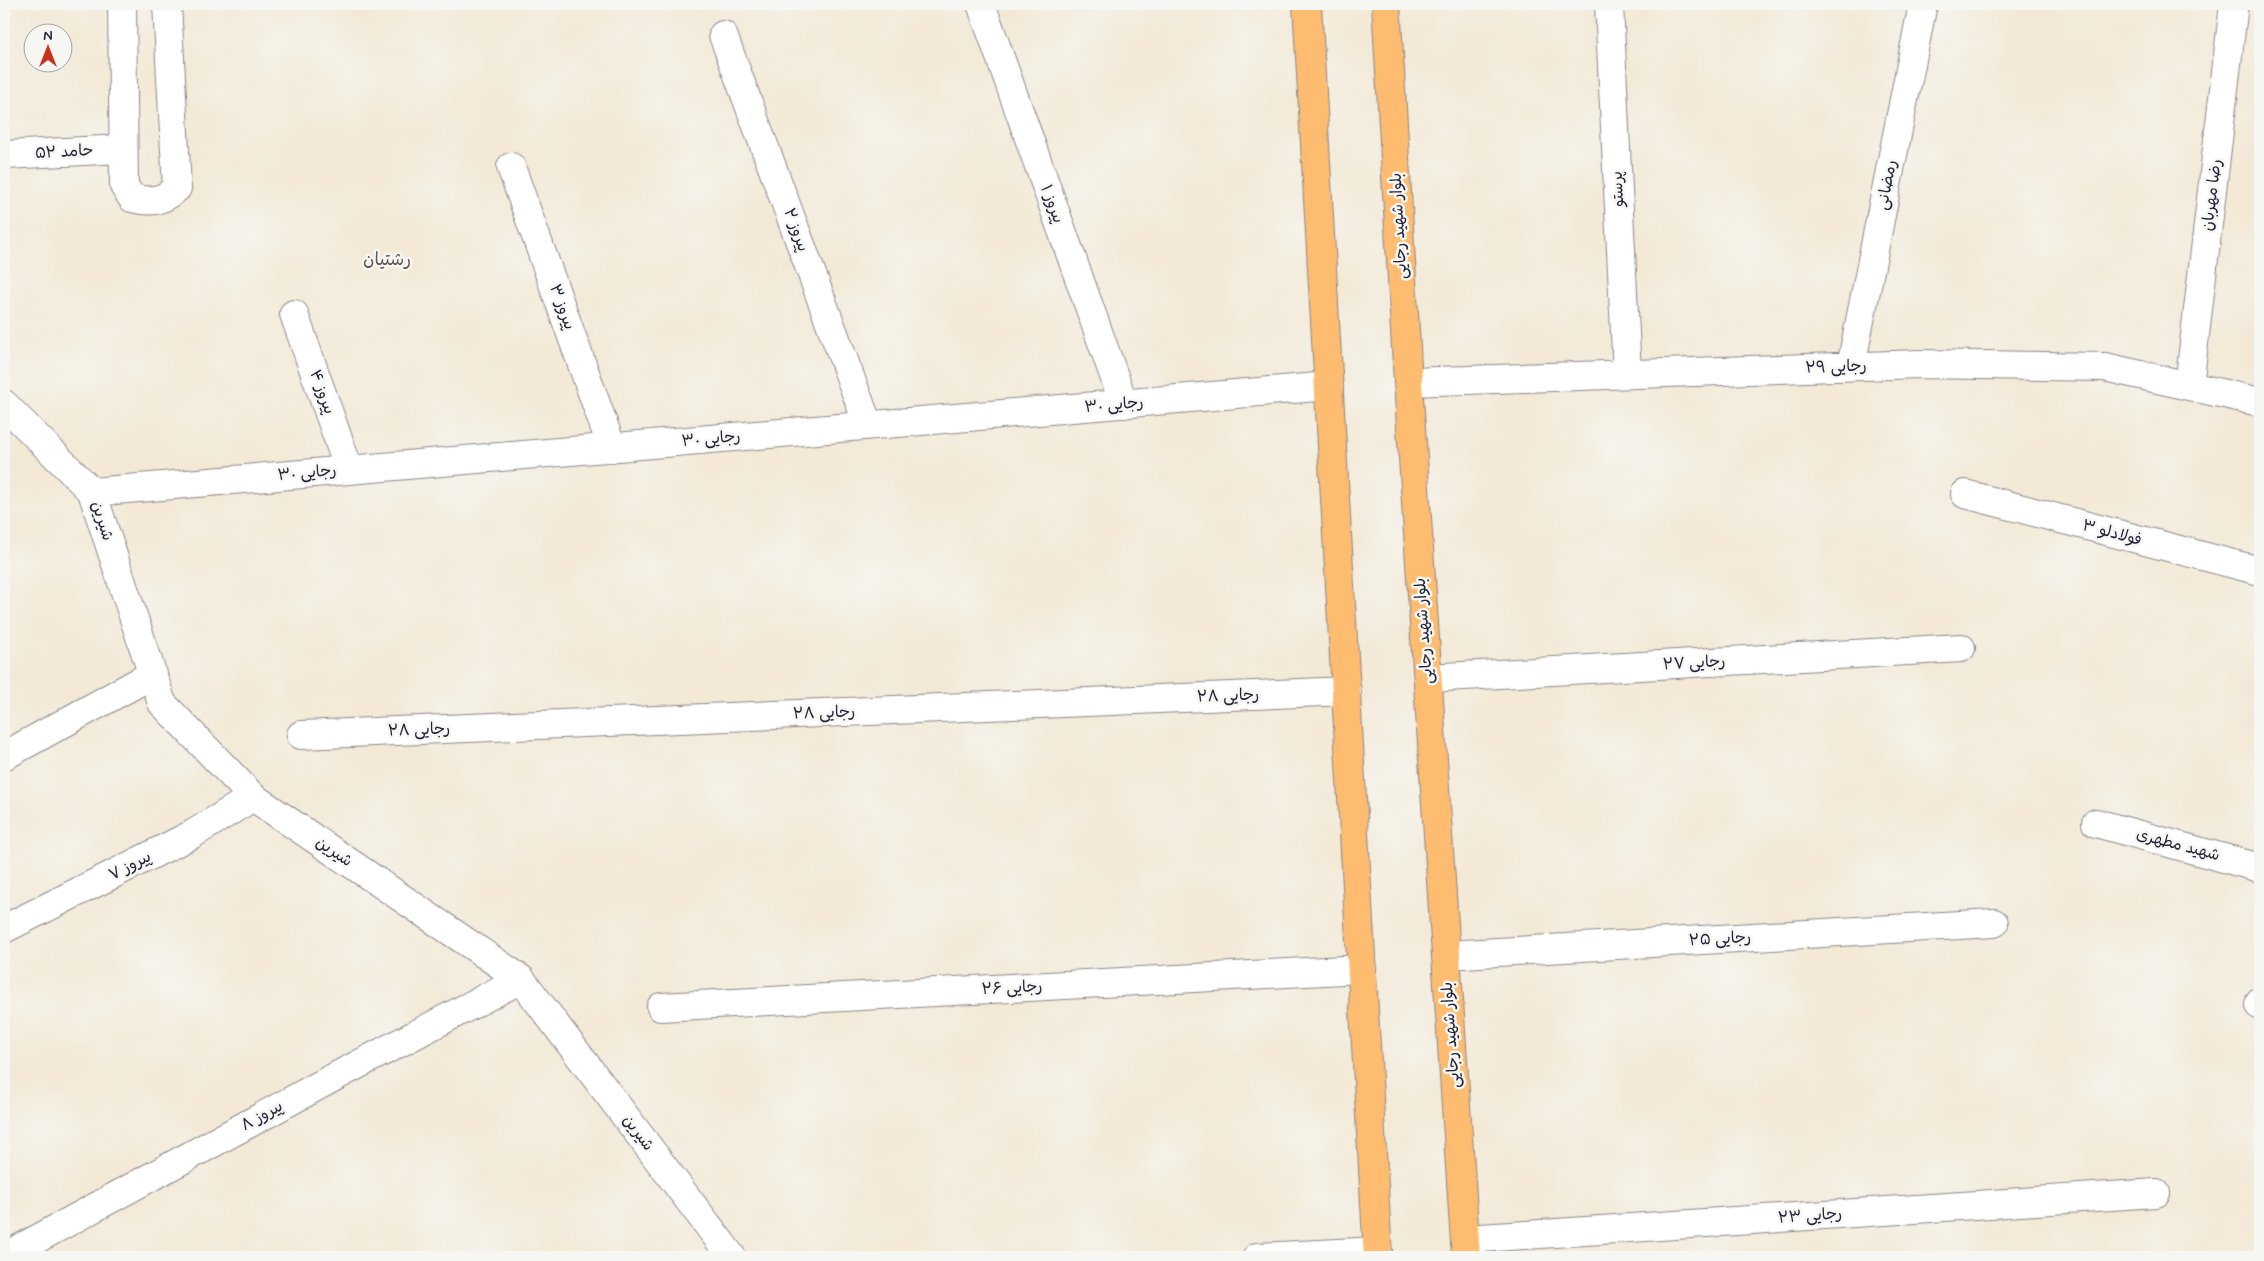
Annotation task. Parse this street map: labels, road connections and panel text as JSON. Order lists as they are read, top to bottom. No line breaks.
{"streets":{"main road":["بلوار شهید رجایی"],"street":["حامد ۵۲","رمضانی","پرستو","رضا مهربان","پیروز ۱","پیروز ۲","پیروز ۳","رجایی ۲۹","پیروز ۴","رجایی ۳۰","شیرین","فولادلو ۳","رجایی ۲۷","رجایی ۲۸","شهید مطهری","پیروز ۷","رجایی ۲۵","رجایی ۲۶","پیروز ۸","رجایی ۲۳"]},"crossings":[["رمضانی","رجایی ۲۹"],["پرستو","رجایی ۲۹"],["رضا مهربان","رجایی ۲۹"],["پیروز ۱","رجایی ۳۰"],["بلوار شهید رجایی","رجایی ۲۹"],["بلوار شهید رجایی","رجایی ۲۷"],["بلوار شهید رجایی","رجایی ۲۵"],["بلوار شهید رجایی","رجایی ۲۳"],["پیروز ۲","رجایی ۳۰"],["پیروز ۳","رجایی ۳۰"],["پیروز ۴","رجایی ۳۰"],["رجایی ۳۰","شیرین"],["شیرین","پیروز ۷"],["شیرین","پیروز ۸"]],"districts":["رشتیان"],"north":"top"}
